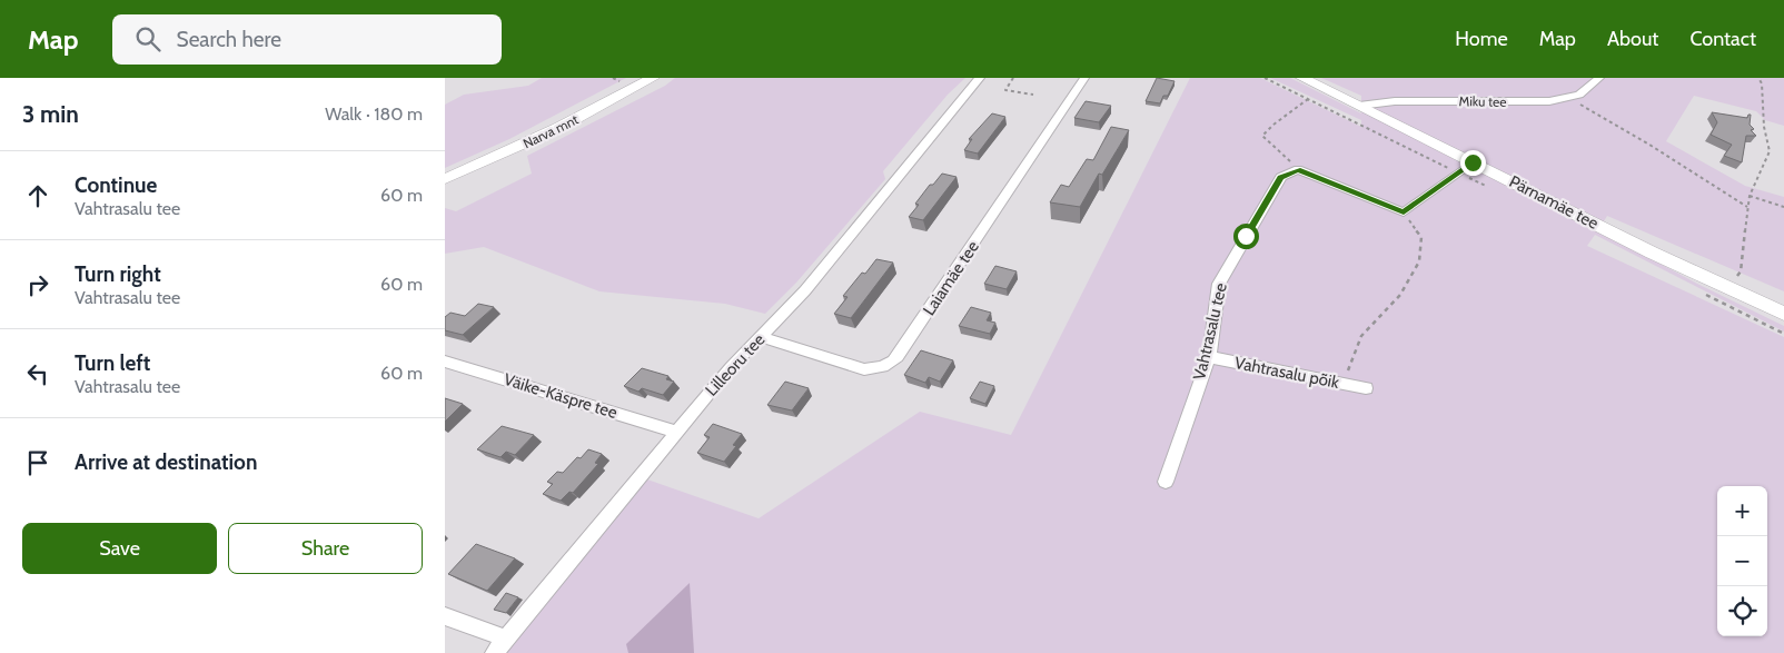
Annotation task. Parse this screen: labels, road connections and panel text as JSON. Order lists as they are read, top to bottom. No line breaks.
{"streets":{"main road":["Narva mnt","Pärnamäe tee"],"street":["Miku tee","Laiamäe tee","Vahtrasalu tee","Lilleoru tee","Vahtrasalu põik","Väike-Käspre tee"]},"crossings":[["Miku tee","Pärnamäe tee"],["Laiamäe tee","Lilleoru tee"],["Vahtrasalu tee","Vahtrasalu põik"],["Lilleoru tee","Väike-Käspre tee"]],"page":{"header":"Map","search":"Search here","nav":["Home","Map","About","Contact"],"heading":["3 min","Walk · 180 m"],"list":[["Continue","Vahtrasalu tee","60 m"],["Turn right","Vahtrasalu tee","60 m"],["Turn left","Vahtrasalu tee","60 m"],"Arrive at destination"],"map_buttons":["+","−"],"buttons":["Save","Share"]}}
